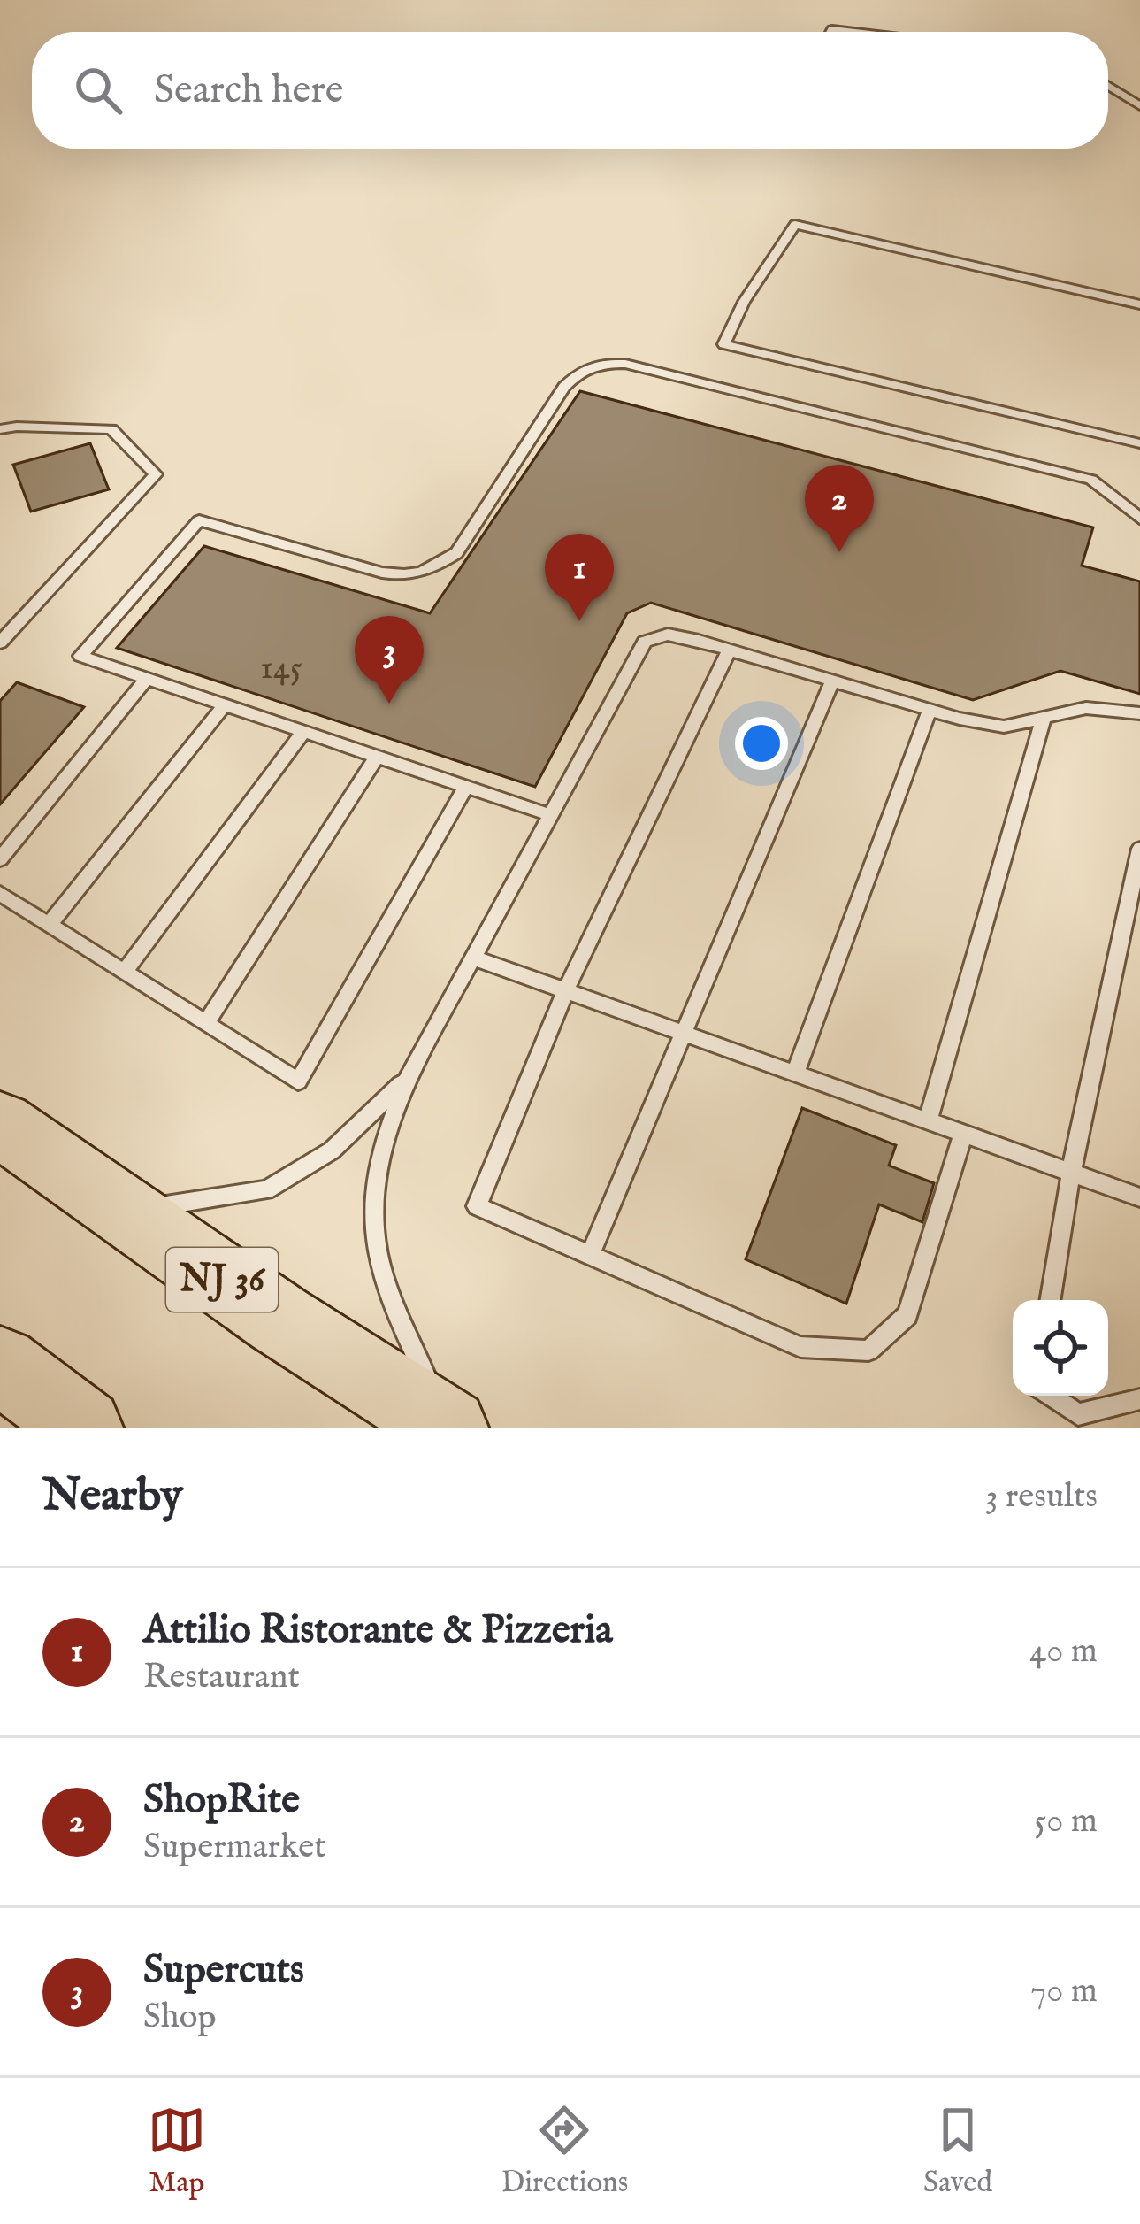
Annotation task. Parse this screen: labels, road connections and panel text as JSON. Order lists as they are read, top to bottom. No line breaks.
{"streets":{"highway":["NJ 36"]},"house_numbers":["145"],"page":{"search":"Search here","pins":["2","1","3"],"heading":["Nearby","3 results"],"list":[{"mark":"1","name":"Attilio Ristorante & Pizzeria","note":"Restaurant","value":"40 m"},{"mark":"2","name":"ShopRite","note":"Supermarket","value":"50 m"},{"mark":"3","name":"Supercuts","note":"Shop","value":"70 m"}],"nav":["Map","Directions","Saved"]}}
